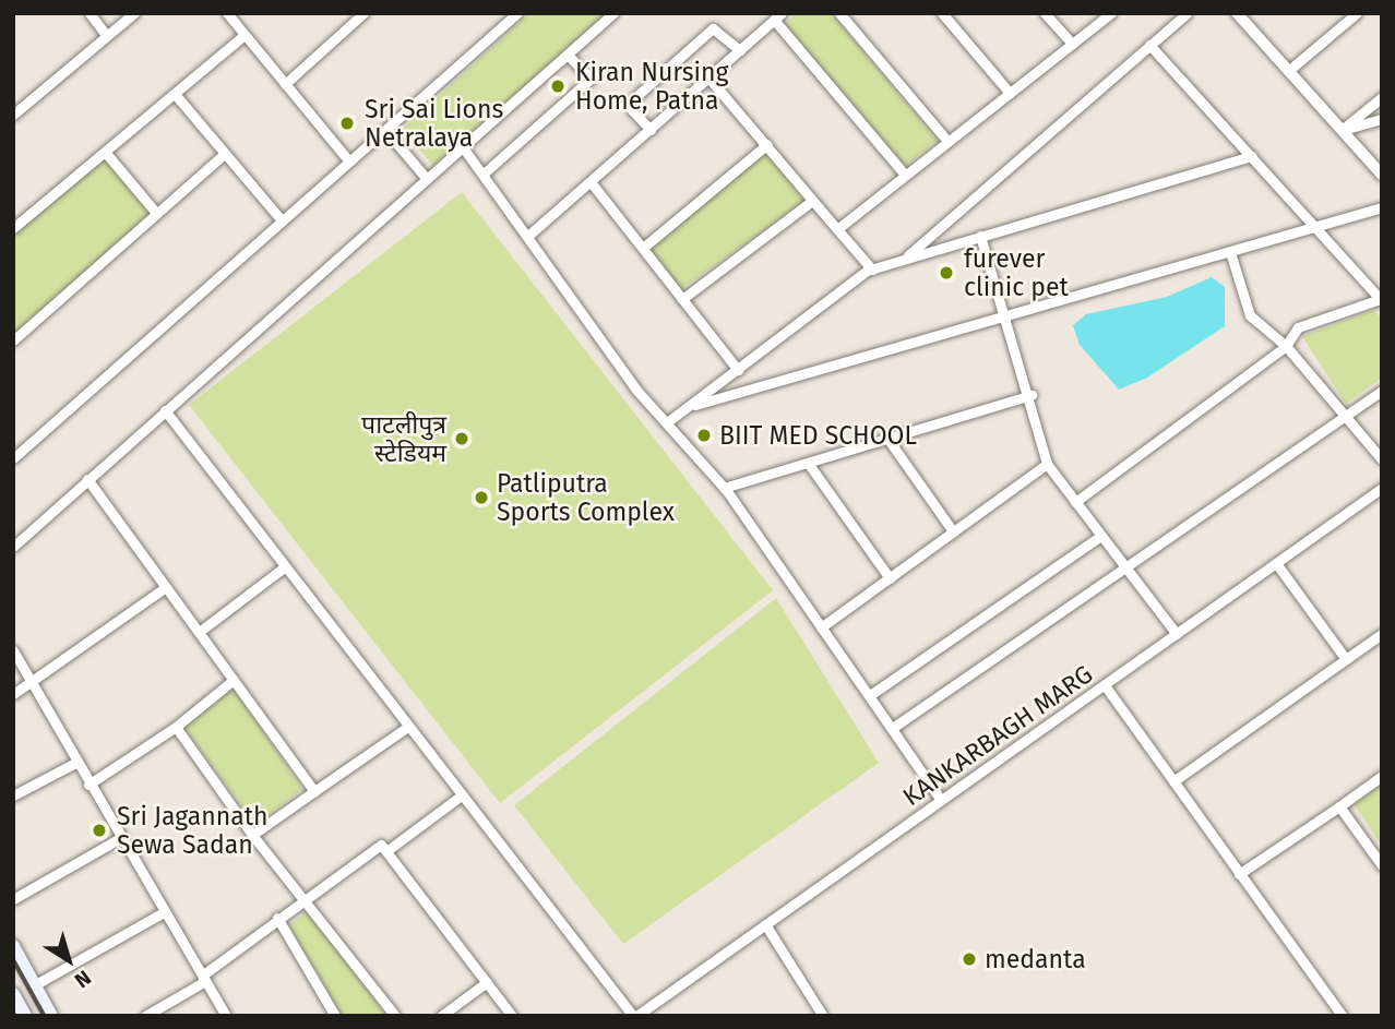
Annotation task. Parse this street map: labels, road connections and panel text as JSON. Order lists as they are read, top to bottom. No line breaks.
{"streets":{"street":["KANKARBAGH MARG"]},"places":["Kiran Nursing Home, Patna","Sri Sai Lions Netralaya","furever clinic pet","BIIT MED SCHOOL","पाटलीपुत्र स्टेडियम","Patliputra Sports Complex","Sri Jagannath Sewa Sadan","medanta"],"north":"bottom right"}
